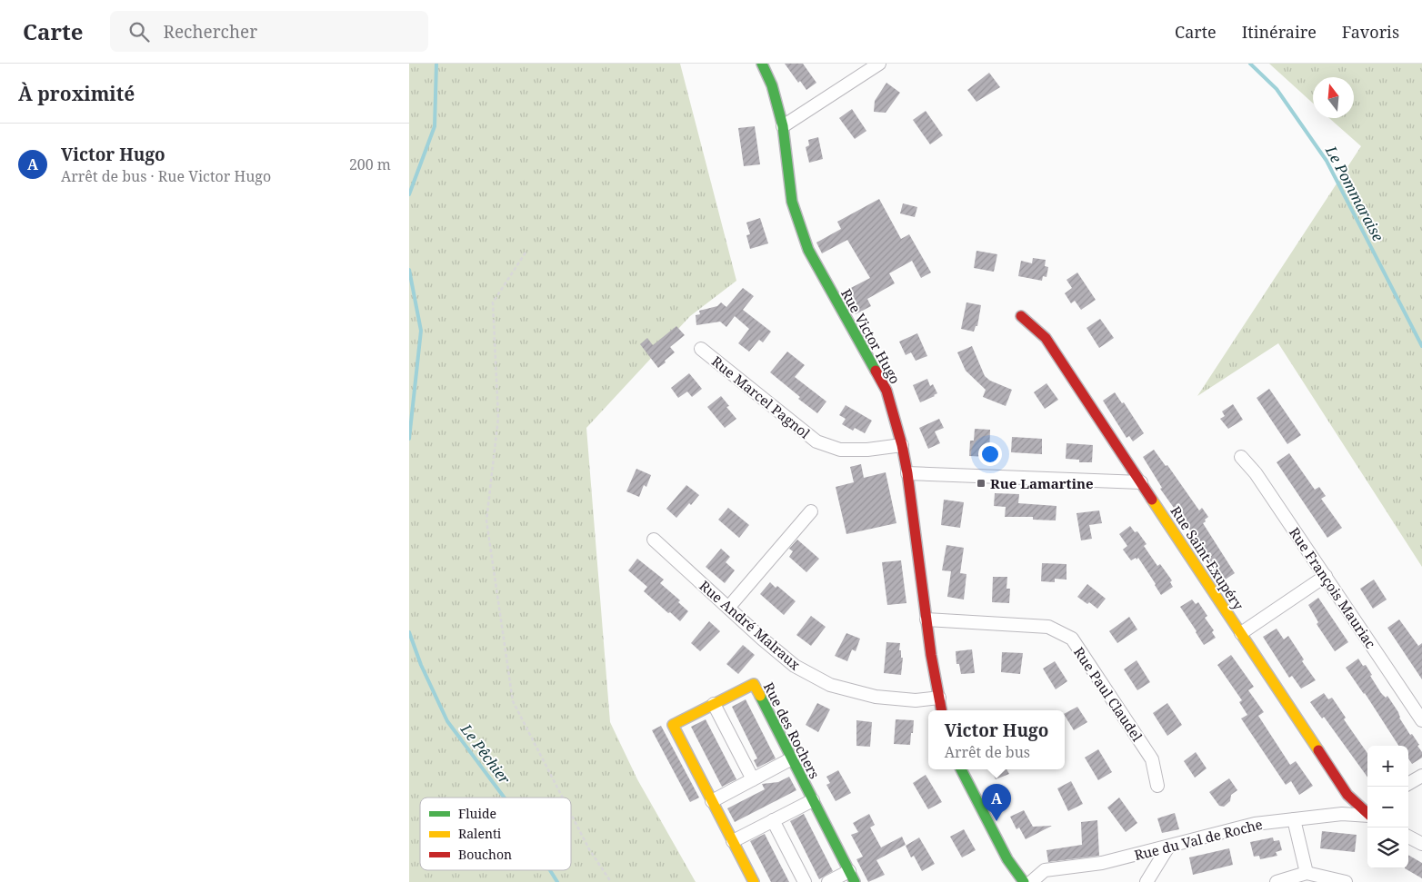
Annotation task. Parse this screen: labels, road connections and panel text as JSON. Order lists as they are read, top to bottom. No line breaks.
{"streets":{"street":["Rue Victor Hugo","Rue Marcel Pagnol","Rue Saint-Exupéry","Rue François Mauriac","Rue André Malraux","Rue Paul Claudel","Rue des Rochers","Rue du Val de Roche"]},"crossings":[["Rue Victor Hugo","Rue Marcel Pagnol"],["Rue Victor Hugo","Rue André Malraux"],["Rue Victor Hugo","Rue Paul Claudel"]],"water":["Le Pommaraise","Le Pêchier"],"places":{"transit":["Rue Lamartine"]},"legend":["Fluide","Ralenti","Bouchon"],"north":"top","page":{"header":"Carte","search":"Rechercher","nav":["Carte","Itinéraire","Favoris"],"heading":"À proximité","list":[{"mark":"A","name":"Victor Hugo","note":"Arrêt de bus · Rue Victor Hugo","value":"200 m"}],"popup":["Victor Hugo","Arrêt de bus"],"map_buttons":["+","−"],"pins":"A"}}
